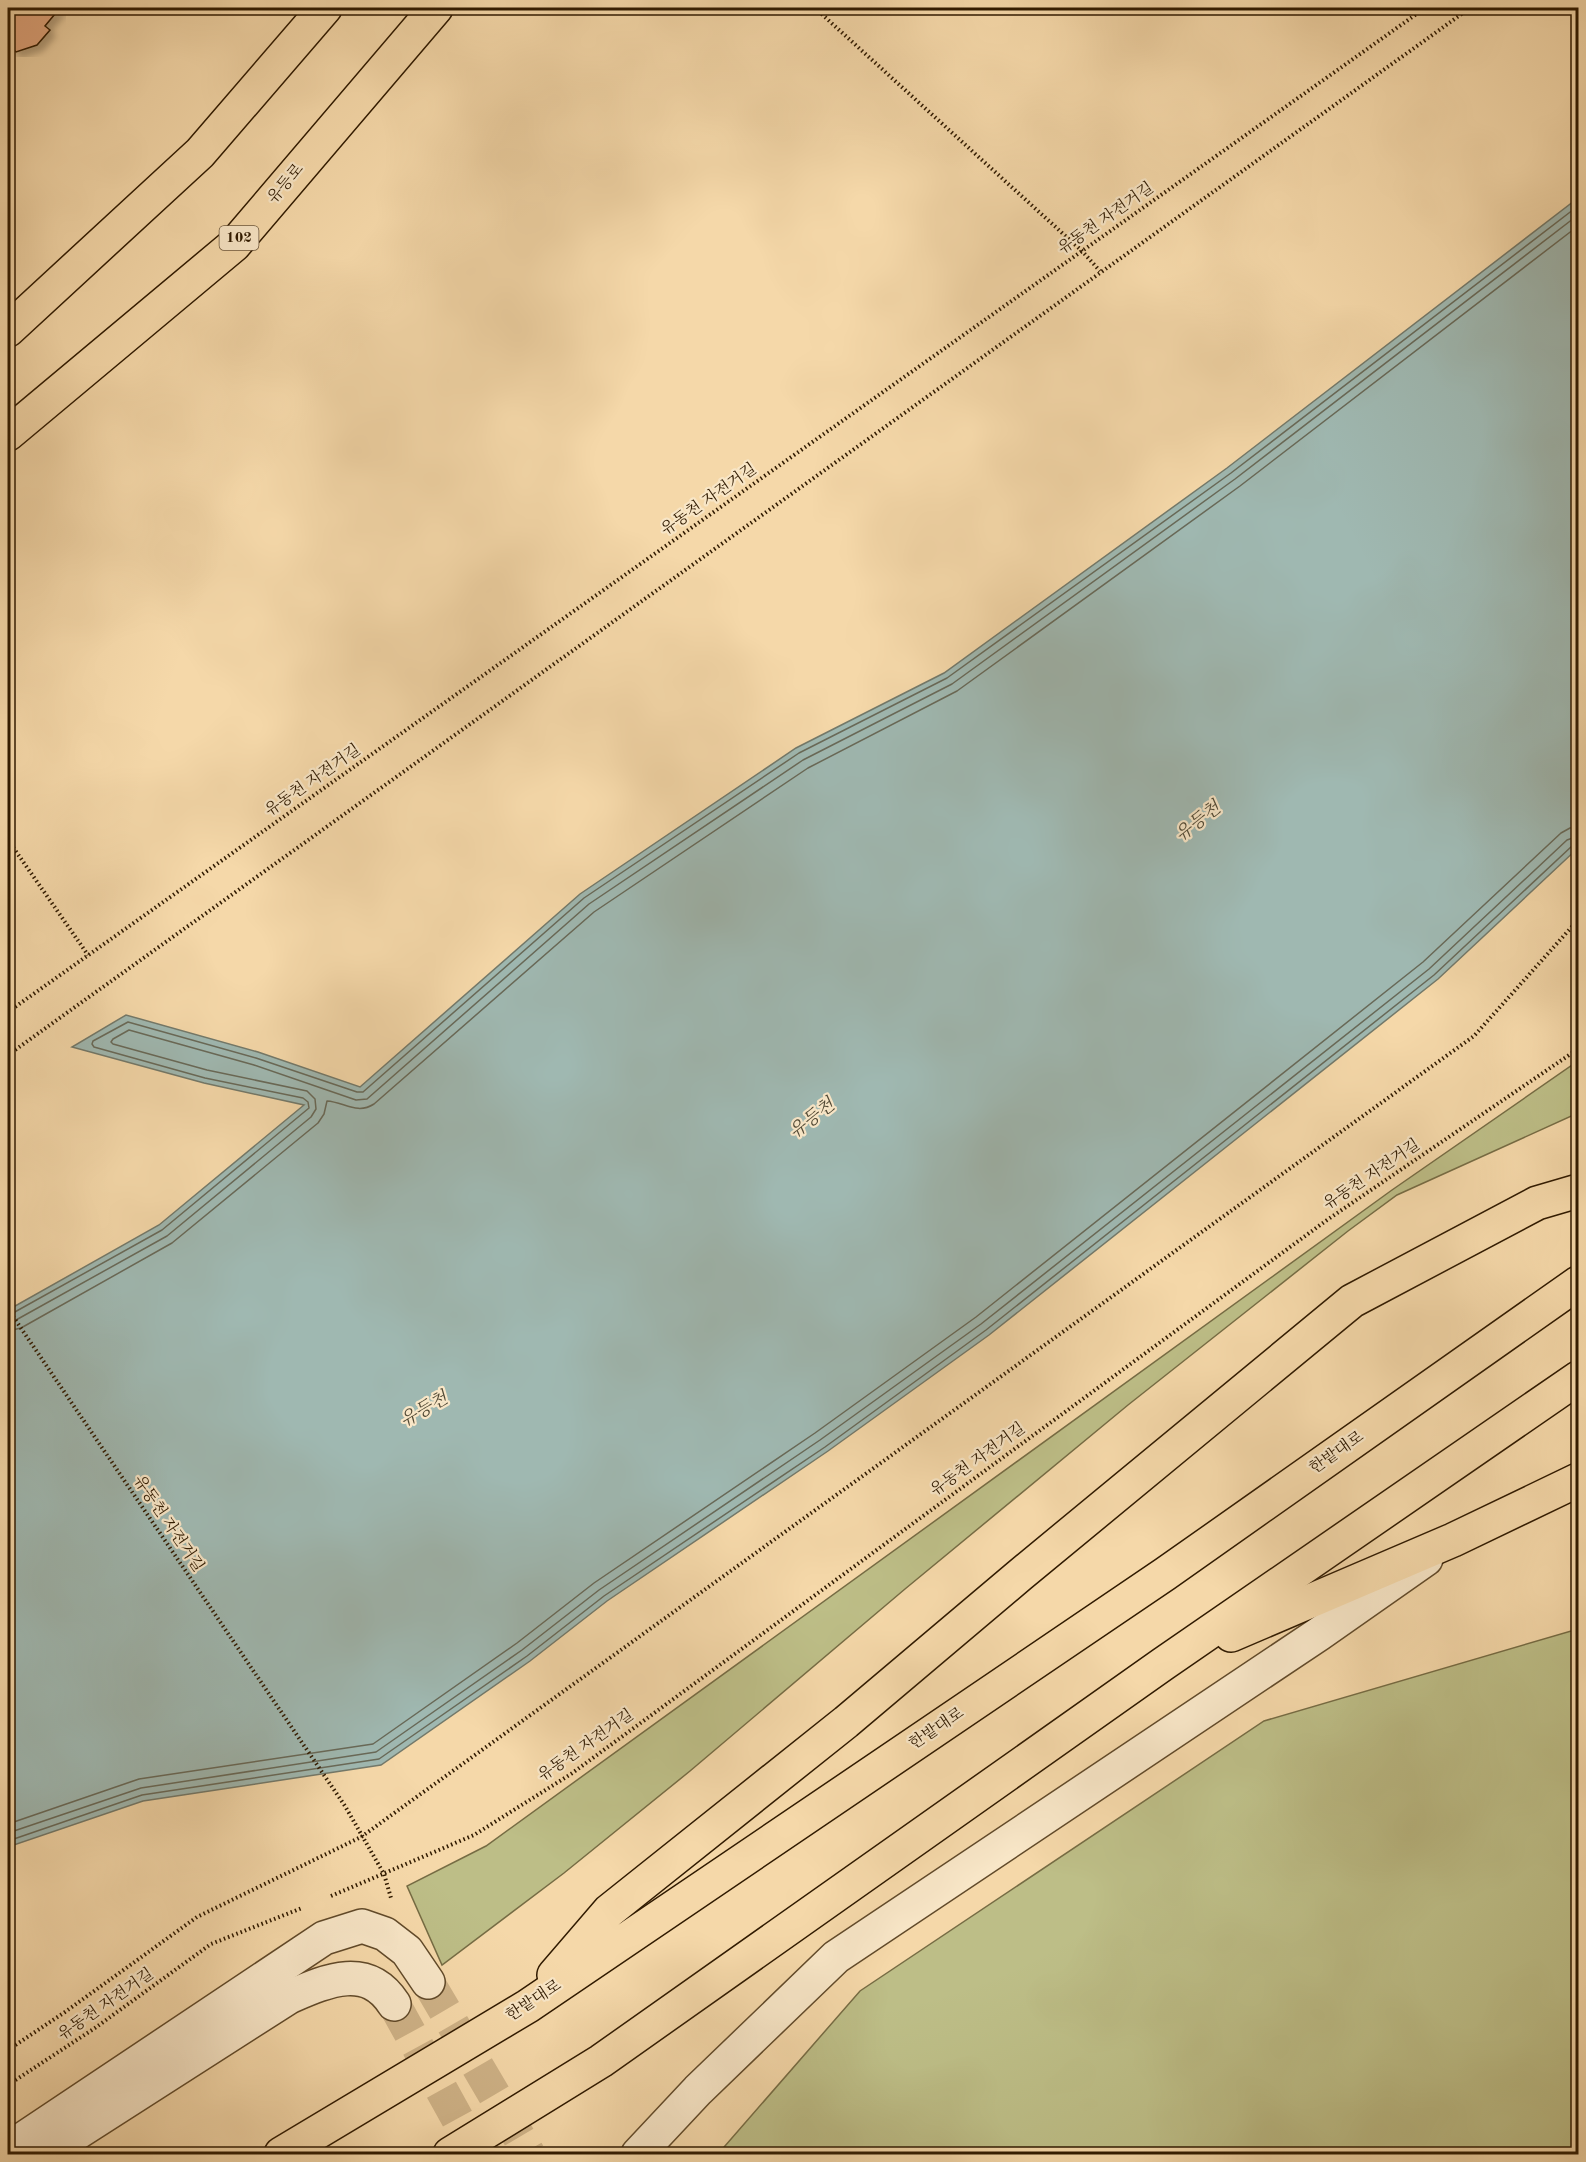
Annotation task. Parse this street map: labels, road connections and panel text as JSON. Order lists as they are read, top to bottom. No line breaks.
{"streets":{"main road":["유등로","102","한밭대로"],"path":["유동천 자전거길"]},"water":["유등천"]}
